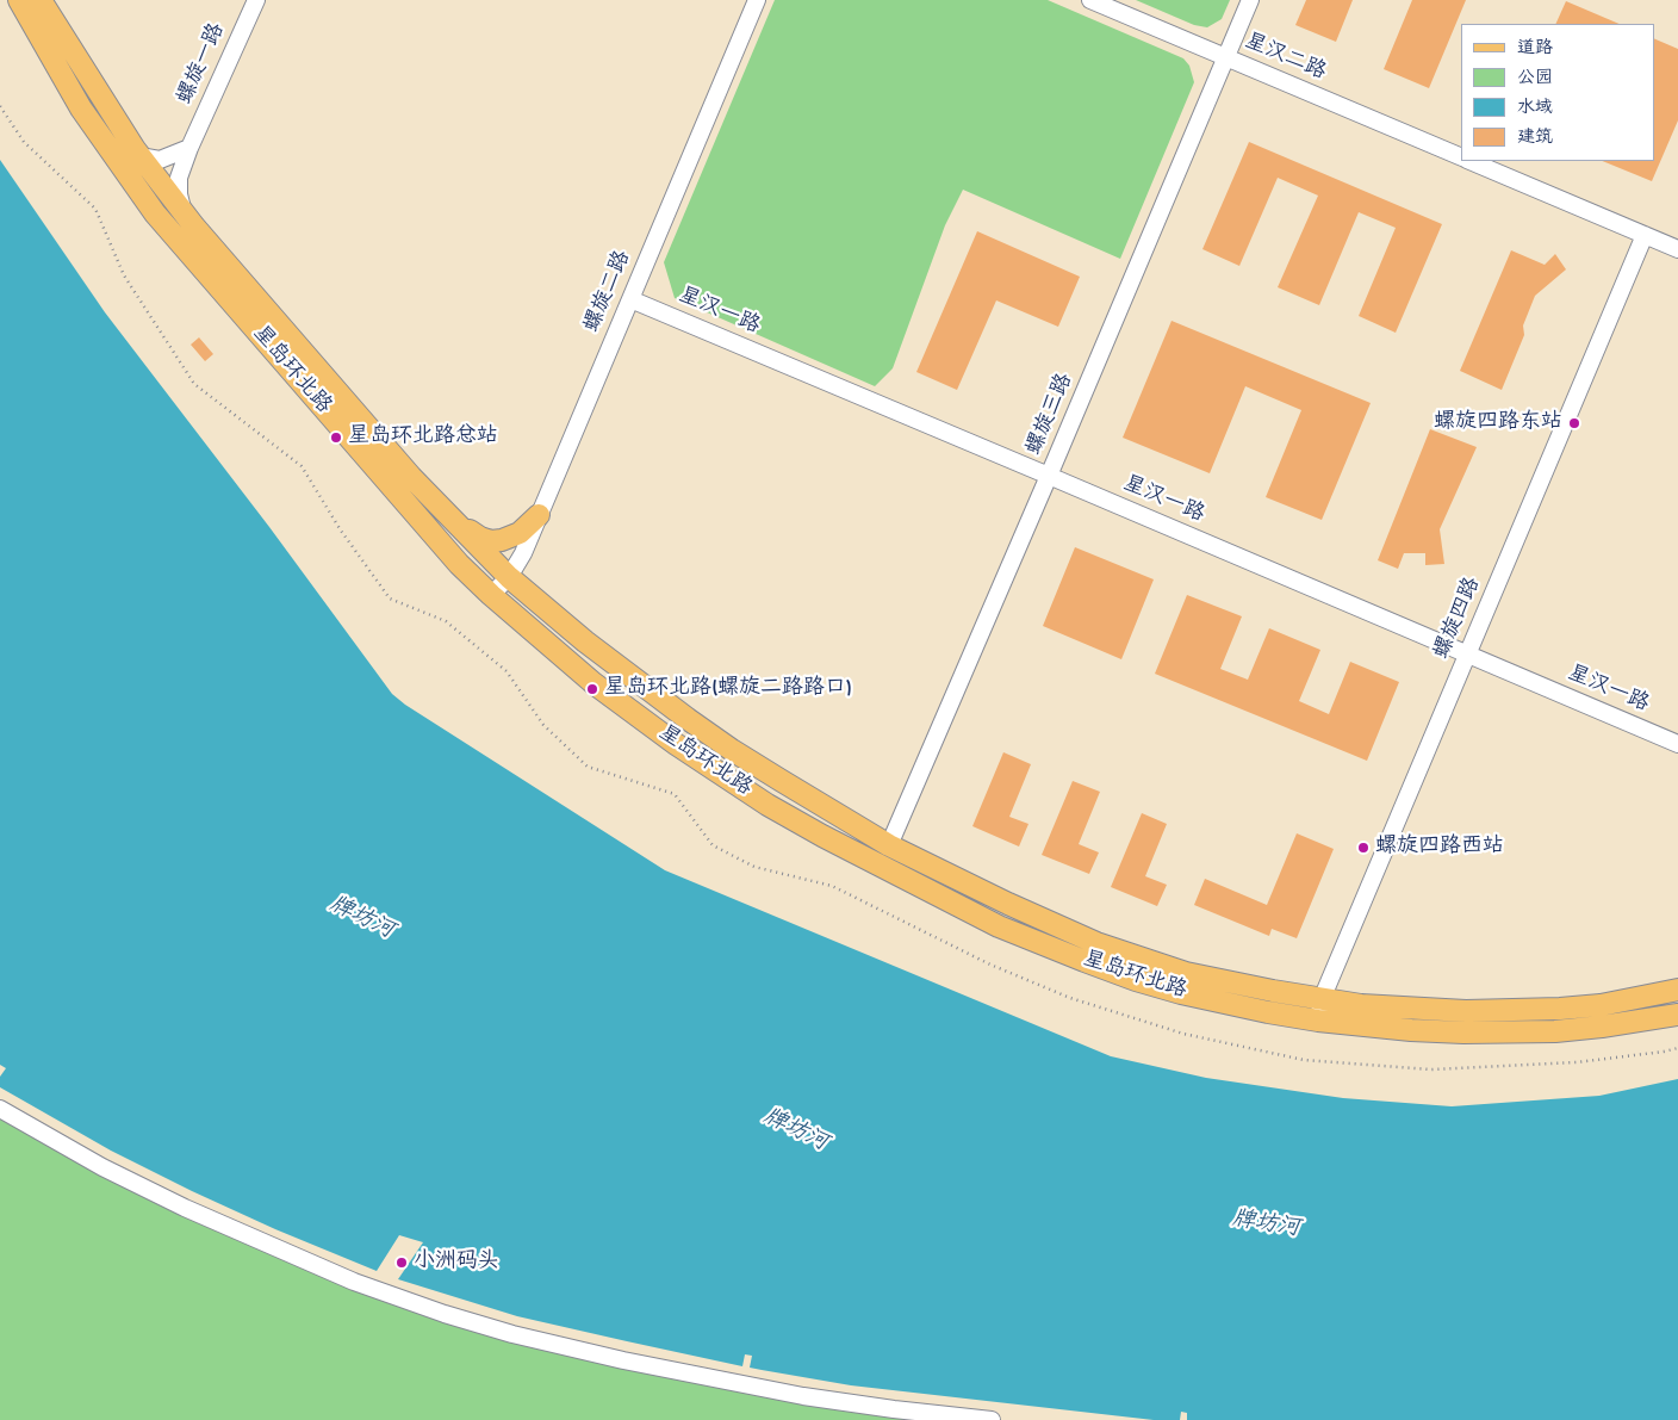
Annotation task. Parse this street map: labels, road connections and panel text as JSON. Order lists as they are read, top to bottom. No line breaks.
{"streets":{"main road":["星岛环北路"],"street":["星汉二路","螺旋一路","螺旋二路","星汉一路","螺旋三路","螺旋四路"]},"crossings":[["星汉二路","螺旋三路"],["螺旋一路","星岛环北路"],["螺旋二路","星汉一路"],["螺旋二路","星岛环北路"],["星汉一路","螺旋三路"],["星汉一路","螺旋四路"],["星岛环北路","螺旋三路"],["星岛环北路","螺旋四路"]],"water":["牌坊河"],"places":["螺旋四路东站","星岛环北路总站","星岛环北路(螺旋二路路口)","螺旋四路西站","小洲码头"],"legend":["道路","公园","水域","建筑"]}
